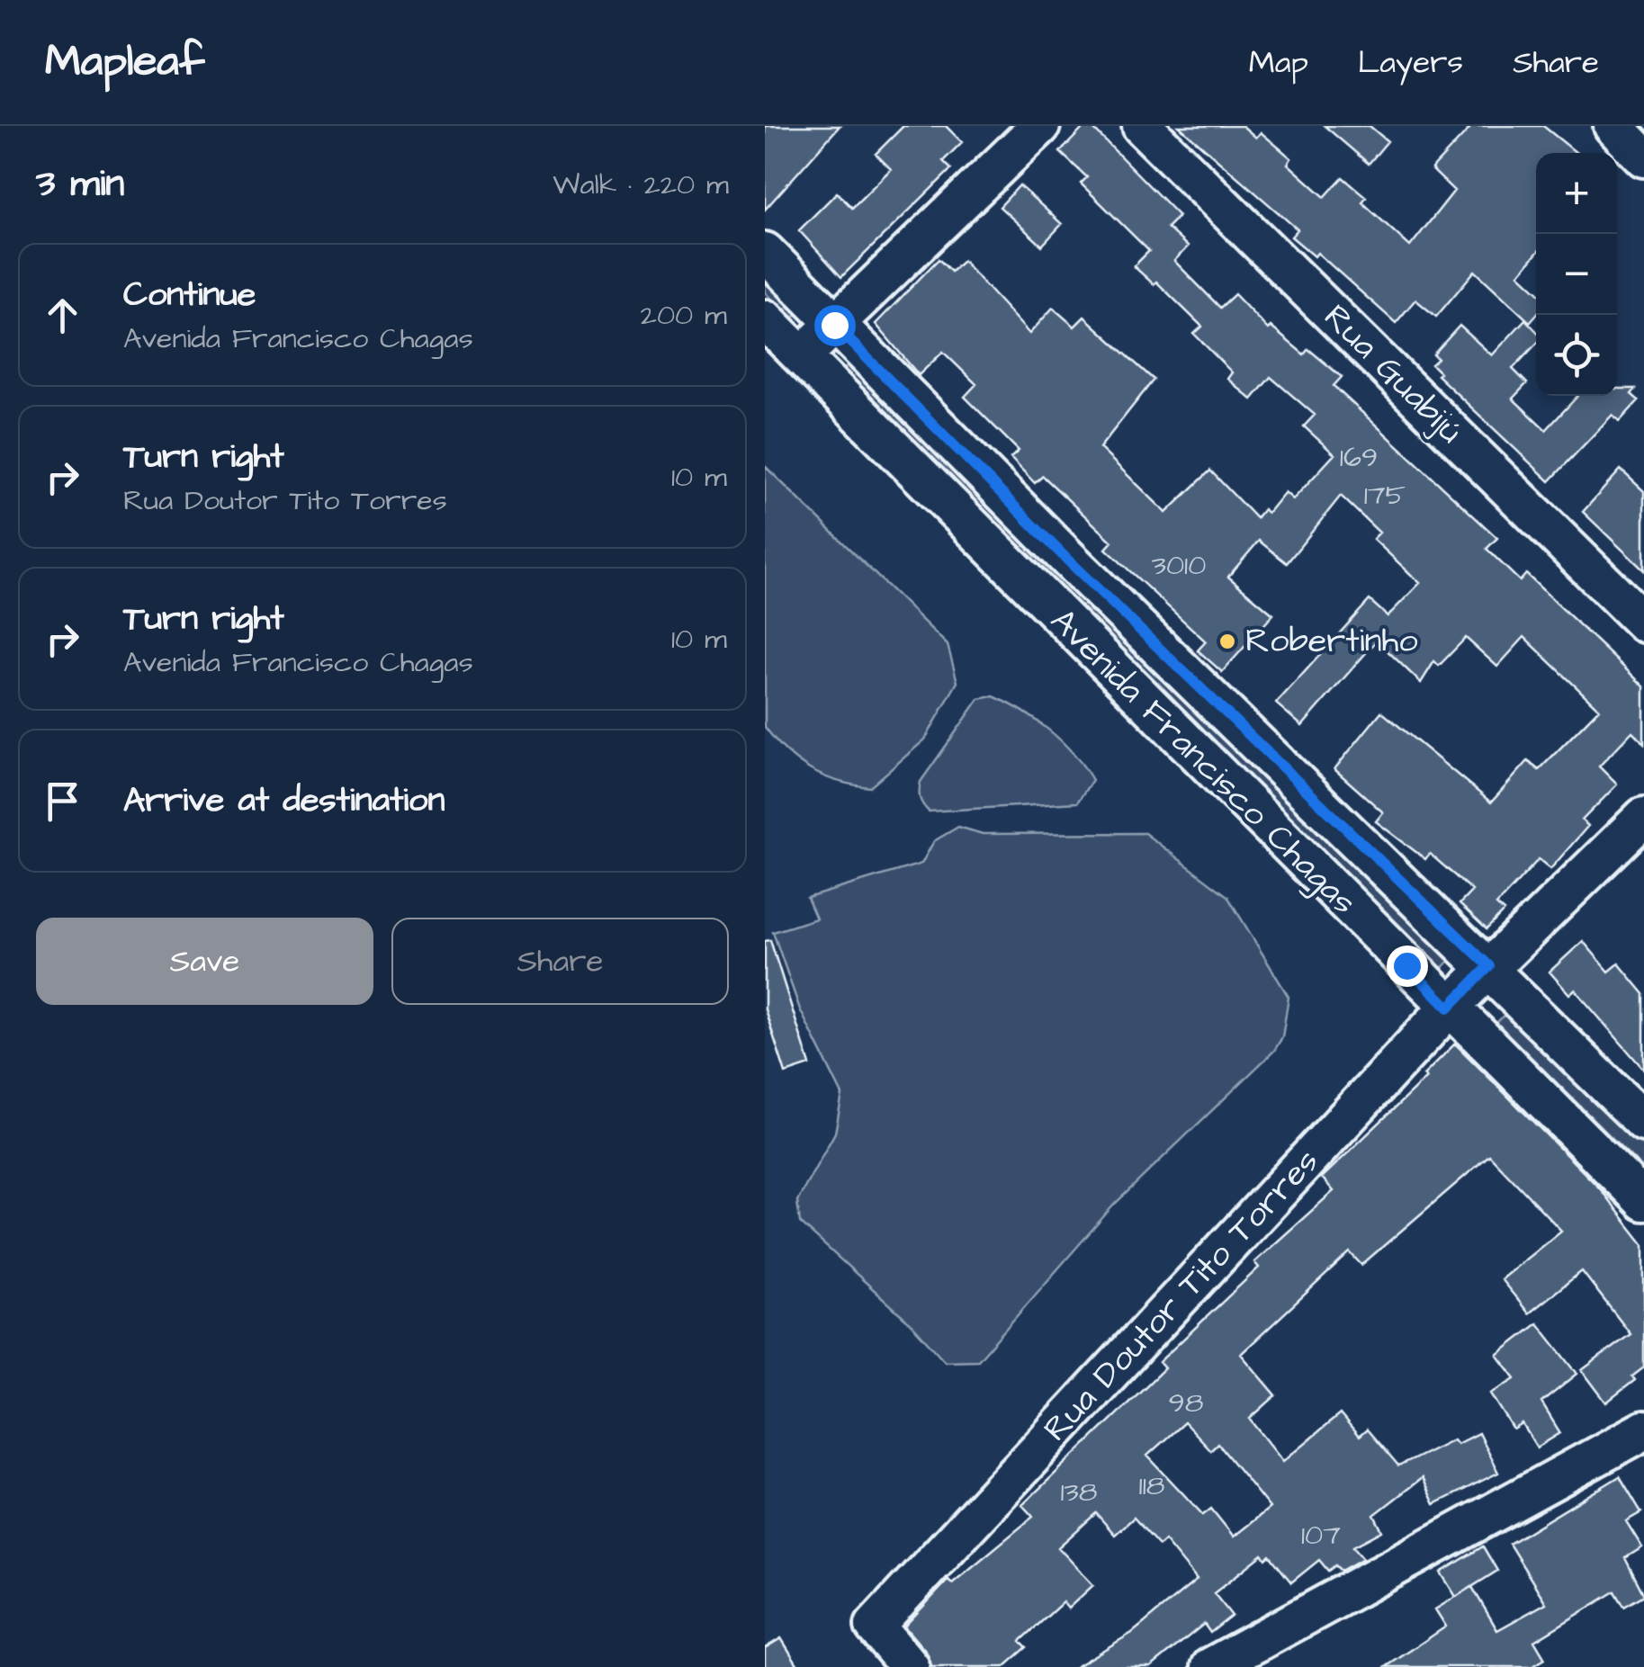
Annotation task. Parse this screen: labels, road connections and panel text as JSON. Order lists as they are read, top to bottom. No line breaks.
{"streets":{"street":["Rua Guabijú","Avenida Francisco Chagas","Rua Doutor Tito Torres"]},"crossings":[["Avenida Francisco Chagas","Rua Doutor Tito Torres"]],"places":["Robertinho"],"house_numbers":["169","175","3010","98","118","138","107"],"page":{"header":"Mapleaf","nav":["Map","Layers","Share"],"heading":["3 min","Walk · 220 m"],"map_buttons":["+","−"],"list":[["Continue","Avenida Francisco Chagas","200 m"],["Turn right","Rua Doutor Tito Torres","10 m"],["Turn right","Avenida Francisco Chagas","10 m"],"Arrive at destination"],"buttons":["Save","Share"]}}
